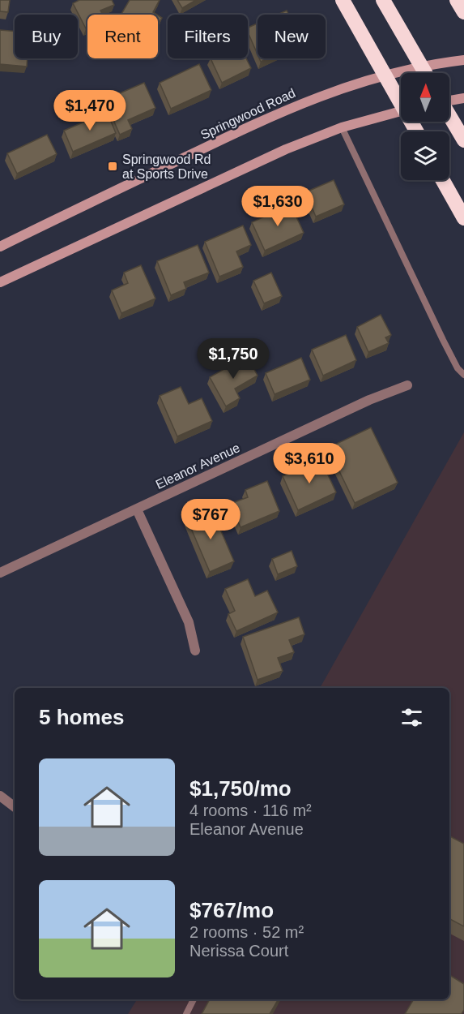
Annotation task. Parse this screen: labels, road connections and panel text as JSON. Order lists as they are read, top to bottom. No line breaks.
{"streets":{"main road":["Springwood Road"],"street":["Eleanor Avenue"]},"places":{"transit":["Springwood Rd at Sports Drive"]},"north":"top","page":{"chip":["Buy","Rent","Filters","New"],"price":["$1,470","$1,630","$1,750","$3,610","$767"],"heading":"5 homes","list":[{"name":"$1,750/mo","note":"4 rooms · 116 m² · Eleanor Avenue"},{"name":"$767/mo","note":"2 rooms · 52 m² · Nerissa Court"}]}}
